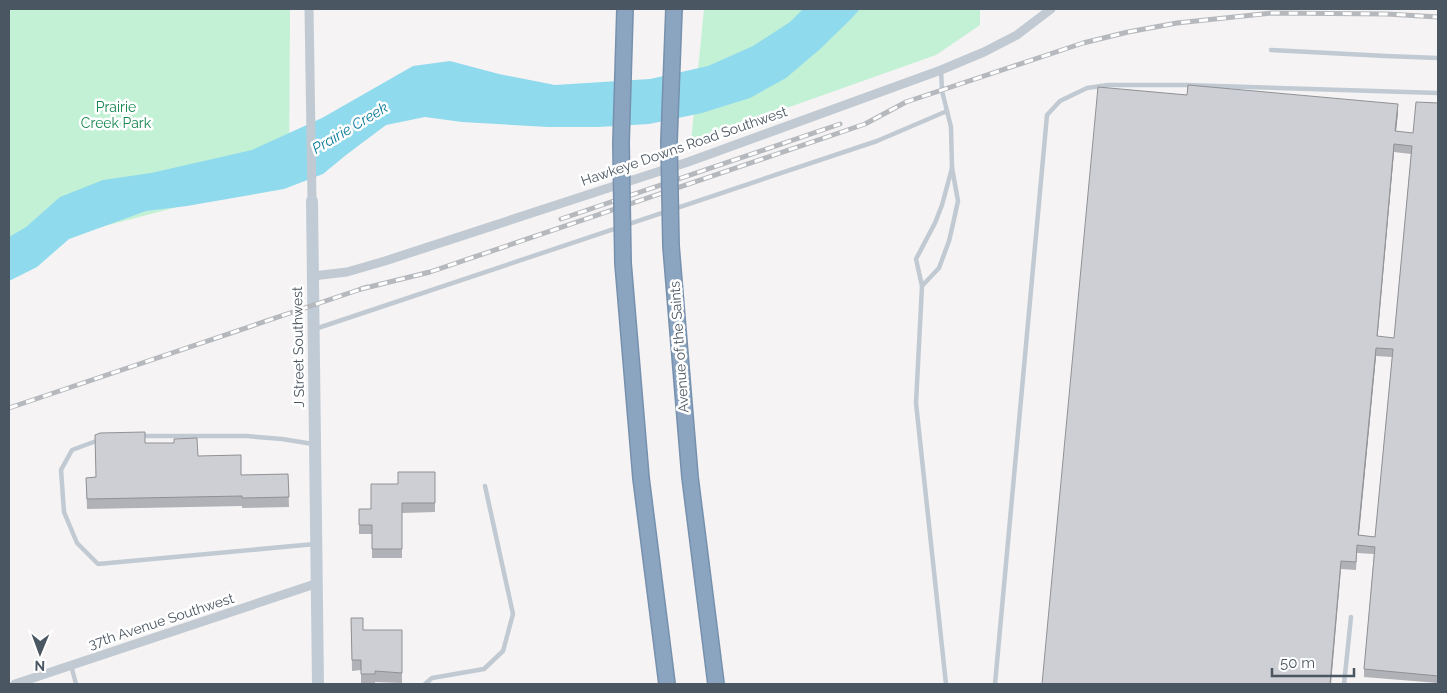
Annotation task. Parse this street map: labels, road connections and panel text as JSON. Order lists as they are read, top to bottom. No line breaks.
{"streets":{"highway":["Avenue of the Saints"],"street":["Hawkeye Downs Road Southwest","J Street Southwest","37th Avenue Southwest"]},"crossings":[["Hawkeye Downs Road Southwest","J Street Southwest"],["J Street Southwest","37th Avenue Southwest"]],"water":["Prairie Creek"],"parks":["Prairie Creek Park"],"scale_bar":"50 m","north":"bottom"}
